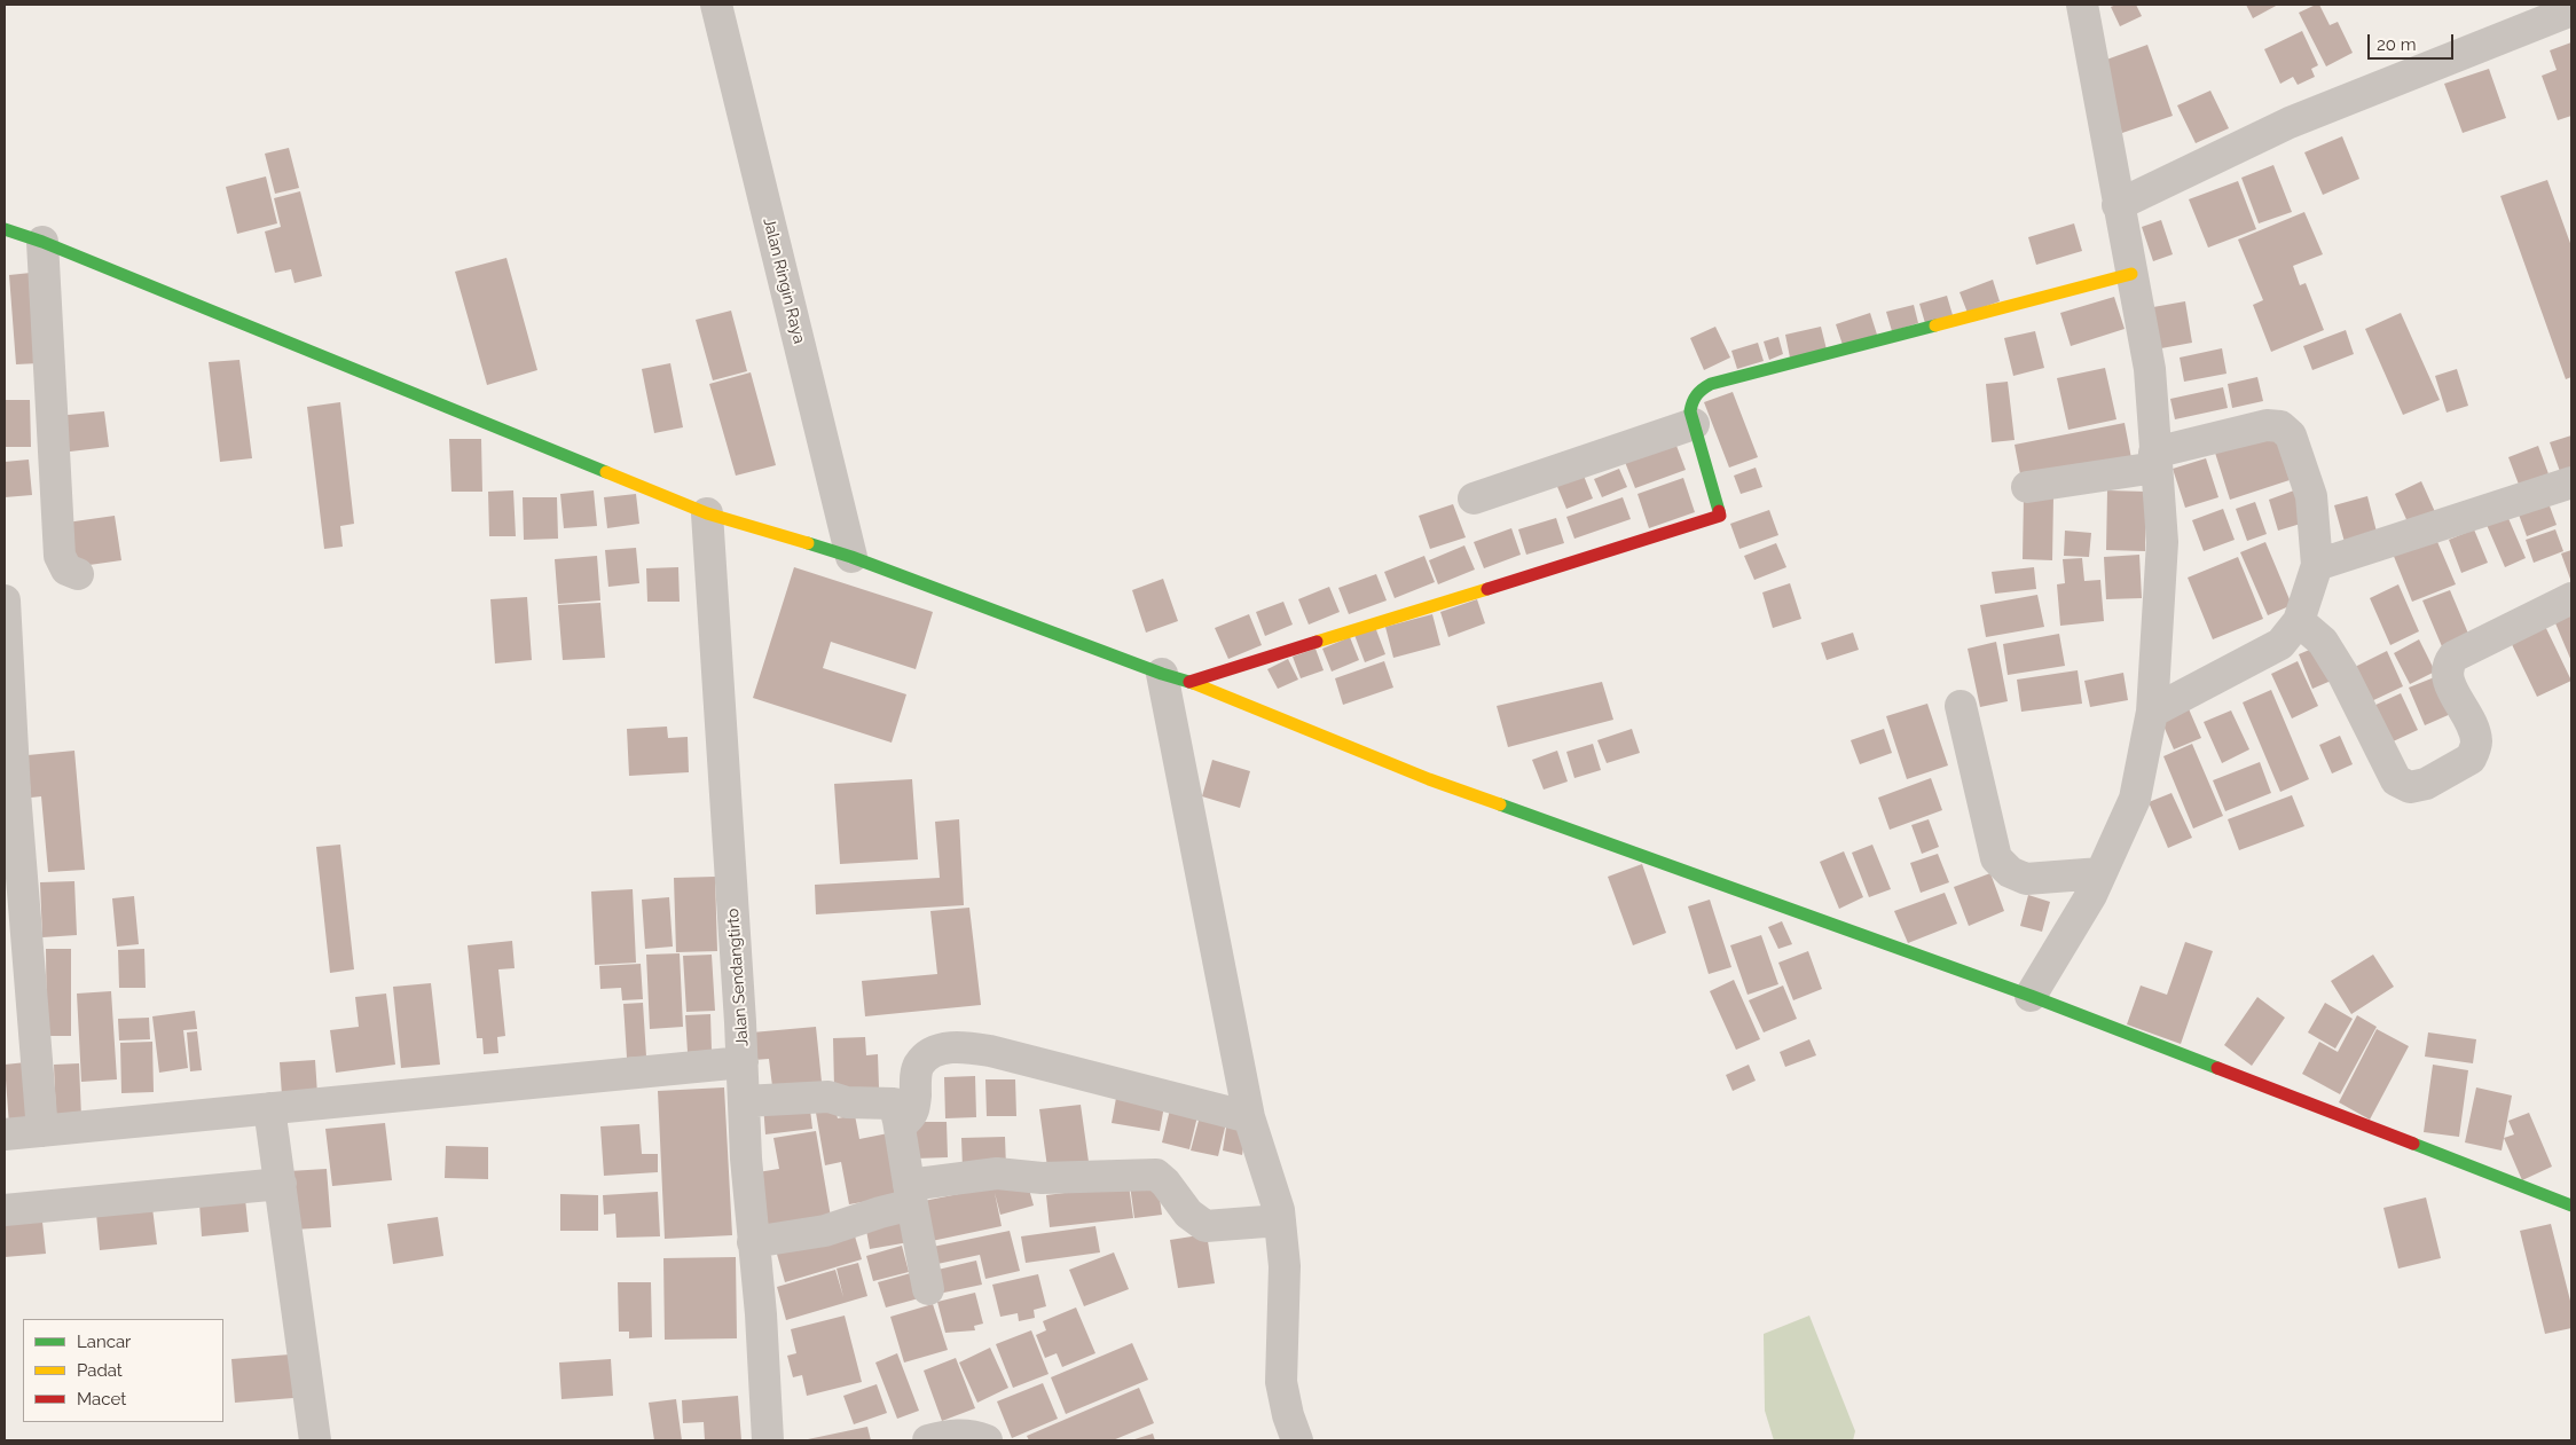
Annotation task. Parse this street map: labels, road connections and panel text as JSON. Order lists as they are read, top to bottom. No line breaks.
{"streets":{"street":["Jalan Ringin Raya","Jalan Sendangtirto"]},"legend":["Lancar","Padat","Macet"],"scale_bar":"20 m"}
